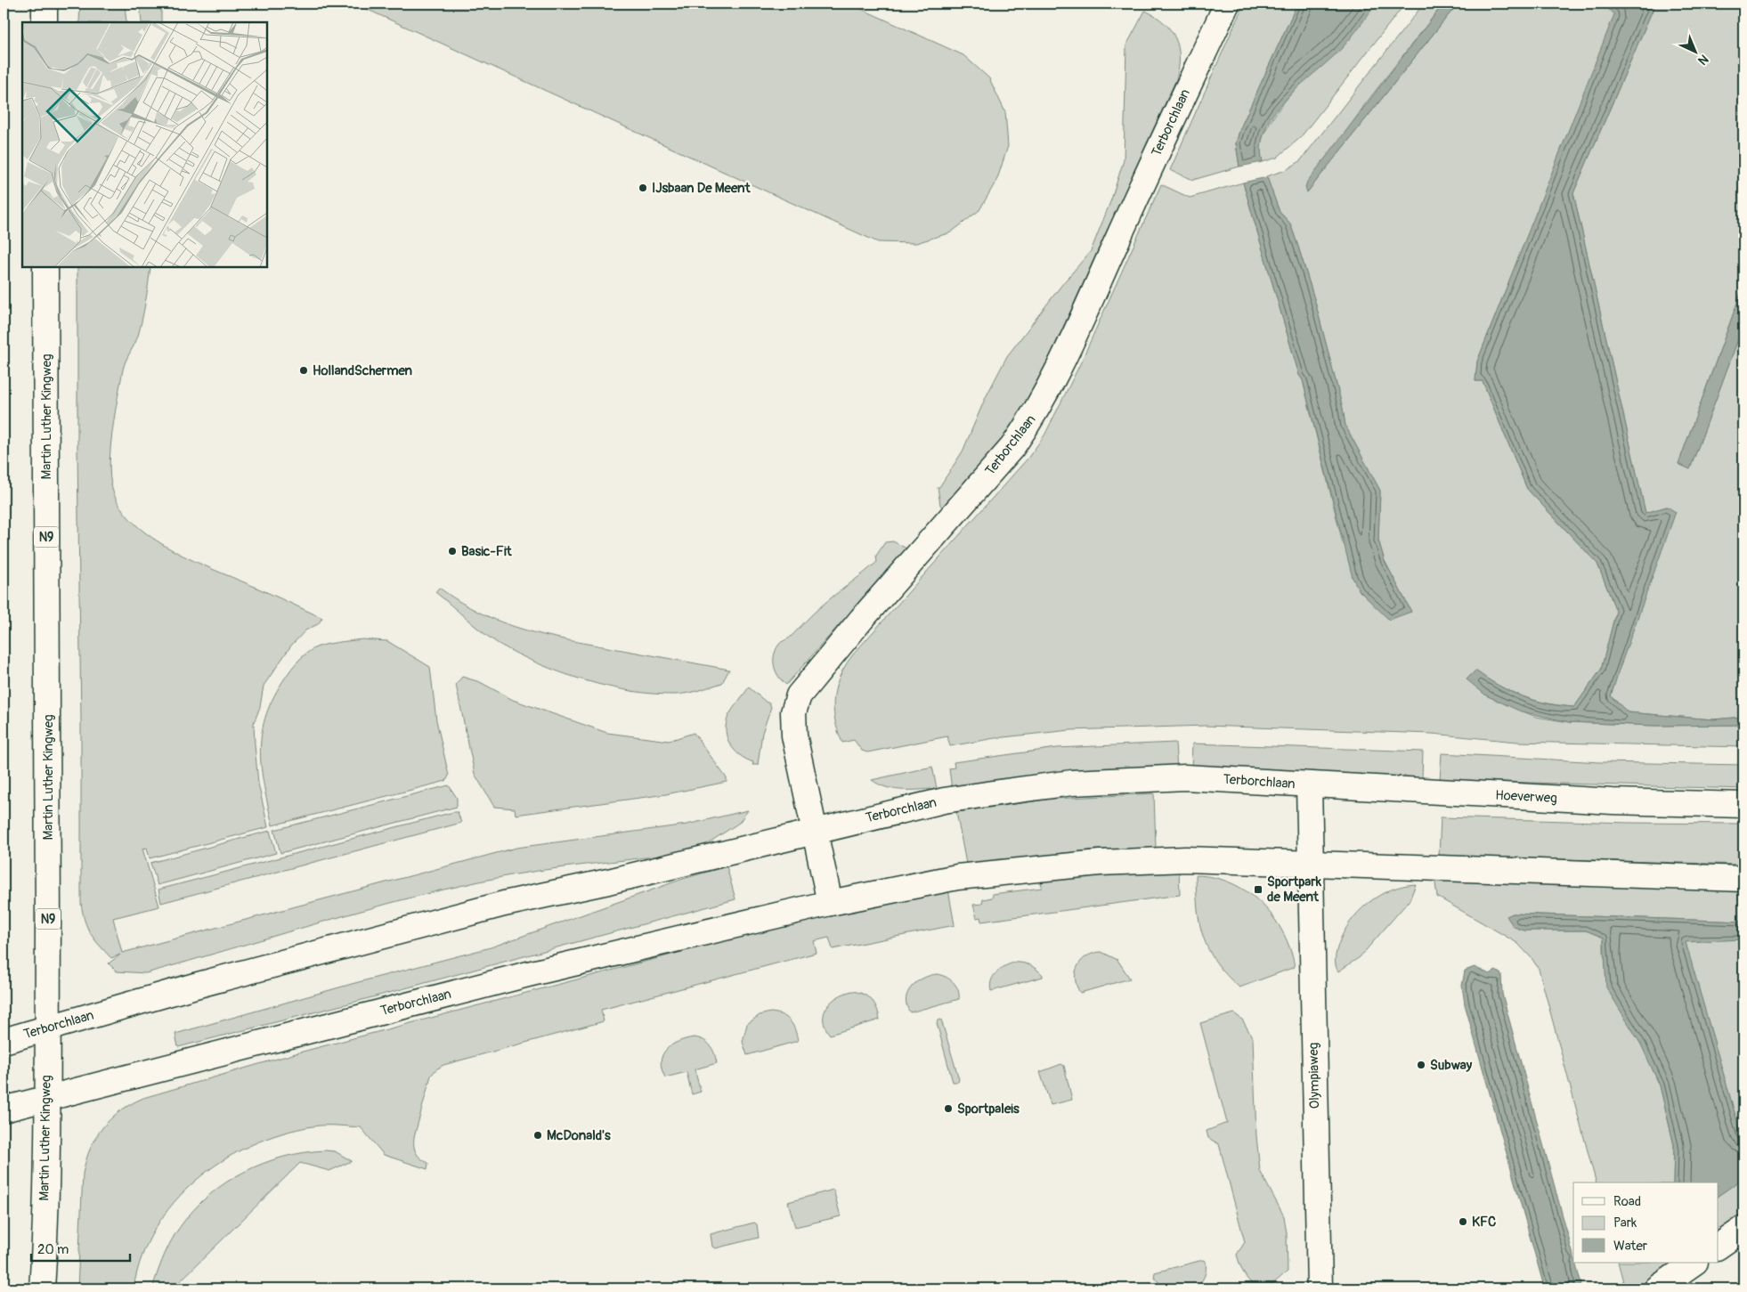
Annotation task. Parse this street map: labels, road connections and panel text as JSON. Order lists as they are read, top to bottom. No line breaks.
{"streets":{"main road":["Terborchlaan","Martin Luther Kingweg","N9","Hoeverweg","Olympiaweg"]},"crossings":[["Terborchlaan","Martin Luther Kingweg"],["Terborchlaan","Hoeverweg"],["Terborchlaan","Olympiaweg"]],"places":{"other":["IJsbaan De Meent","HollandSchermen","Basic-Fit","Subway","Sportpaleis","McDonald's","KFC"],"transit":["Sportpark de Meent"]},"legend":["Road","Park","Water"],"scale_bar":"20 m","north":"bottom right"}
